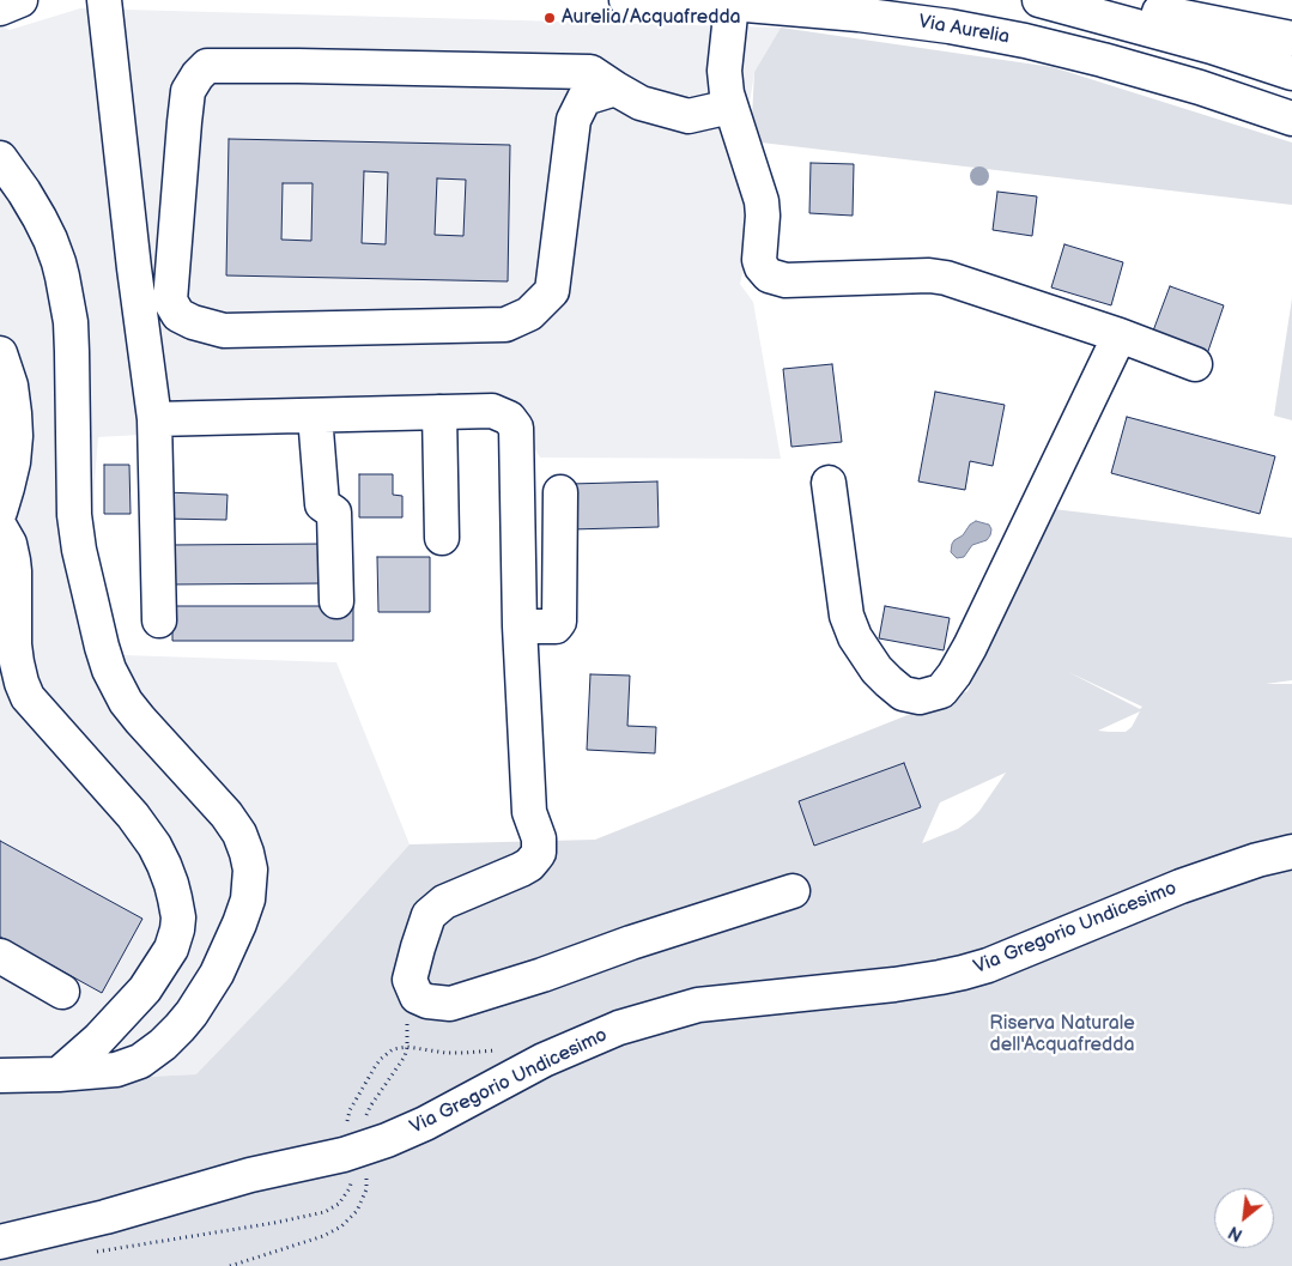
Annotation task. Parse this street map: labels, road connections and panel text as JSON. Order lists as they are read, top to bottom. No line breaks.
{"streets":{"main road":["Via Aurelia","Via Gregorio Undicesimo"]},"parks":["Riserva Naturale dell'Acquafredda"],"places":["Aurelia/Acquafredda"],"north":"bottom left"}
